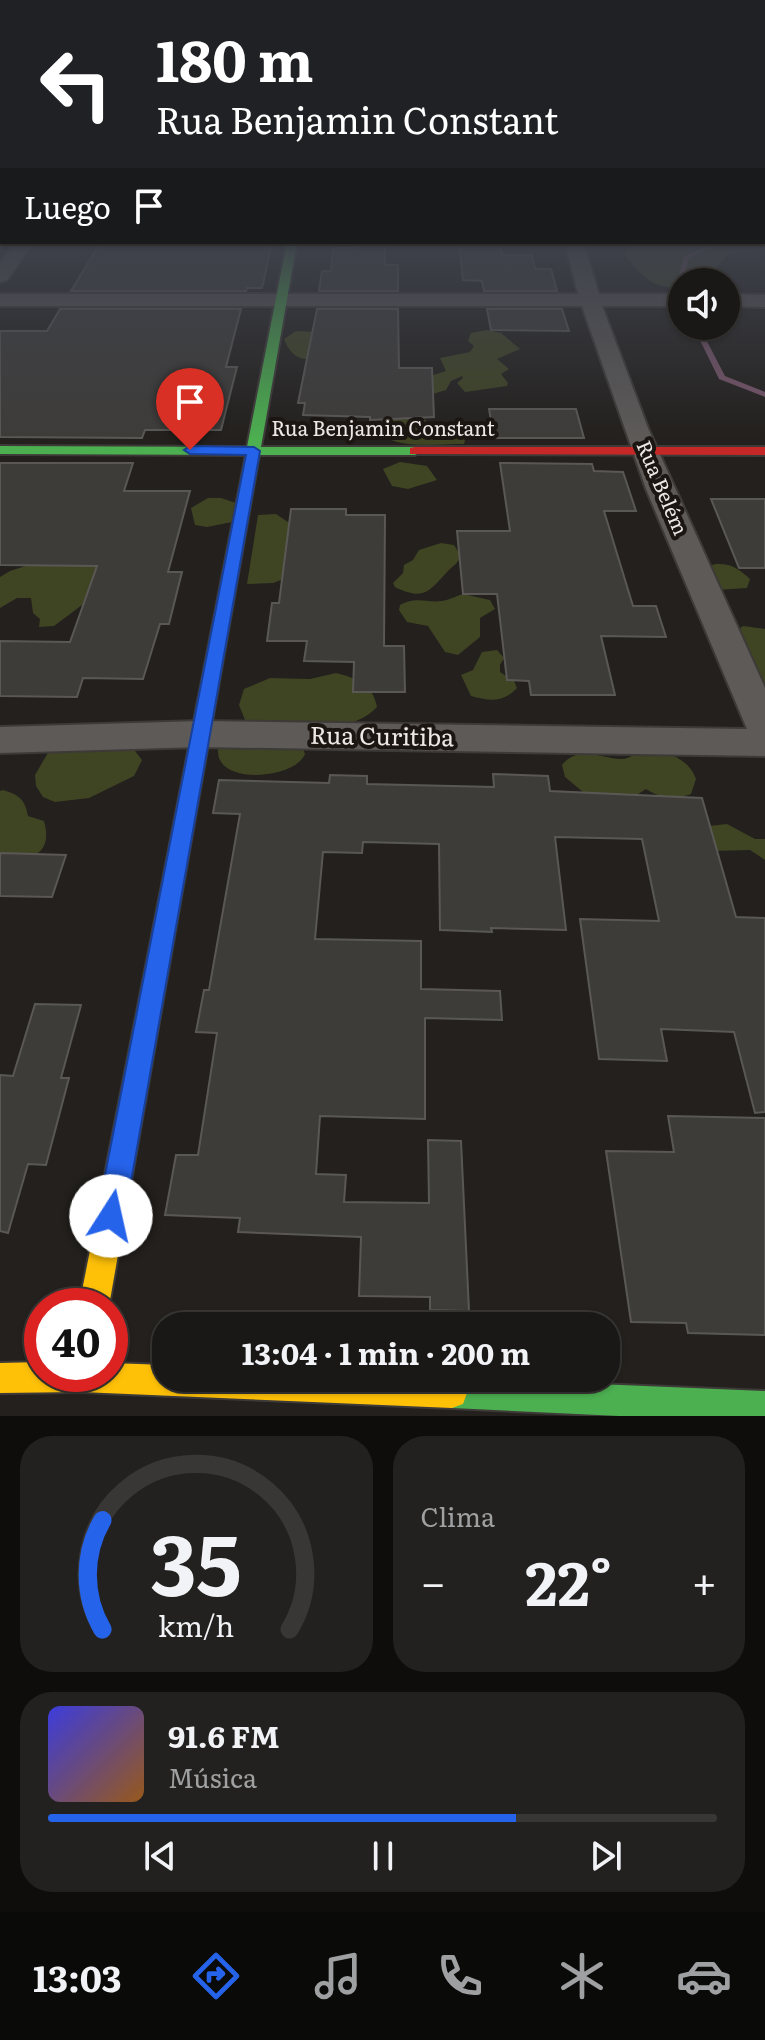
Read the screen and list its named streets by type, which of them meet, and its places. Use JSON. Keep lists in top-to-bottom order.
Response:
{
  "streets": {
    "street": ["Rua Benjamin Constant", "Rua Belém", "Rua Curitiba"]
  },
  "crossings": [
    ["Rua Benjamin Constant", "Rua Belém"]
  ],
  "page": {
    "turn": ["180 m", "Rua Benjamin Constant"],
    "then": "Luego",
    "limit": "40",
    "trip": "13:04 · 1 min · 200 m",
    "tile": "Clima",
    "heat": ["−", "22°", "+"],
    "song": ["91.6 FM", "Música"],
    "tabs": "13:03",
    "gauge": ["35", "km/h"]
  }
}
